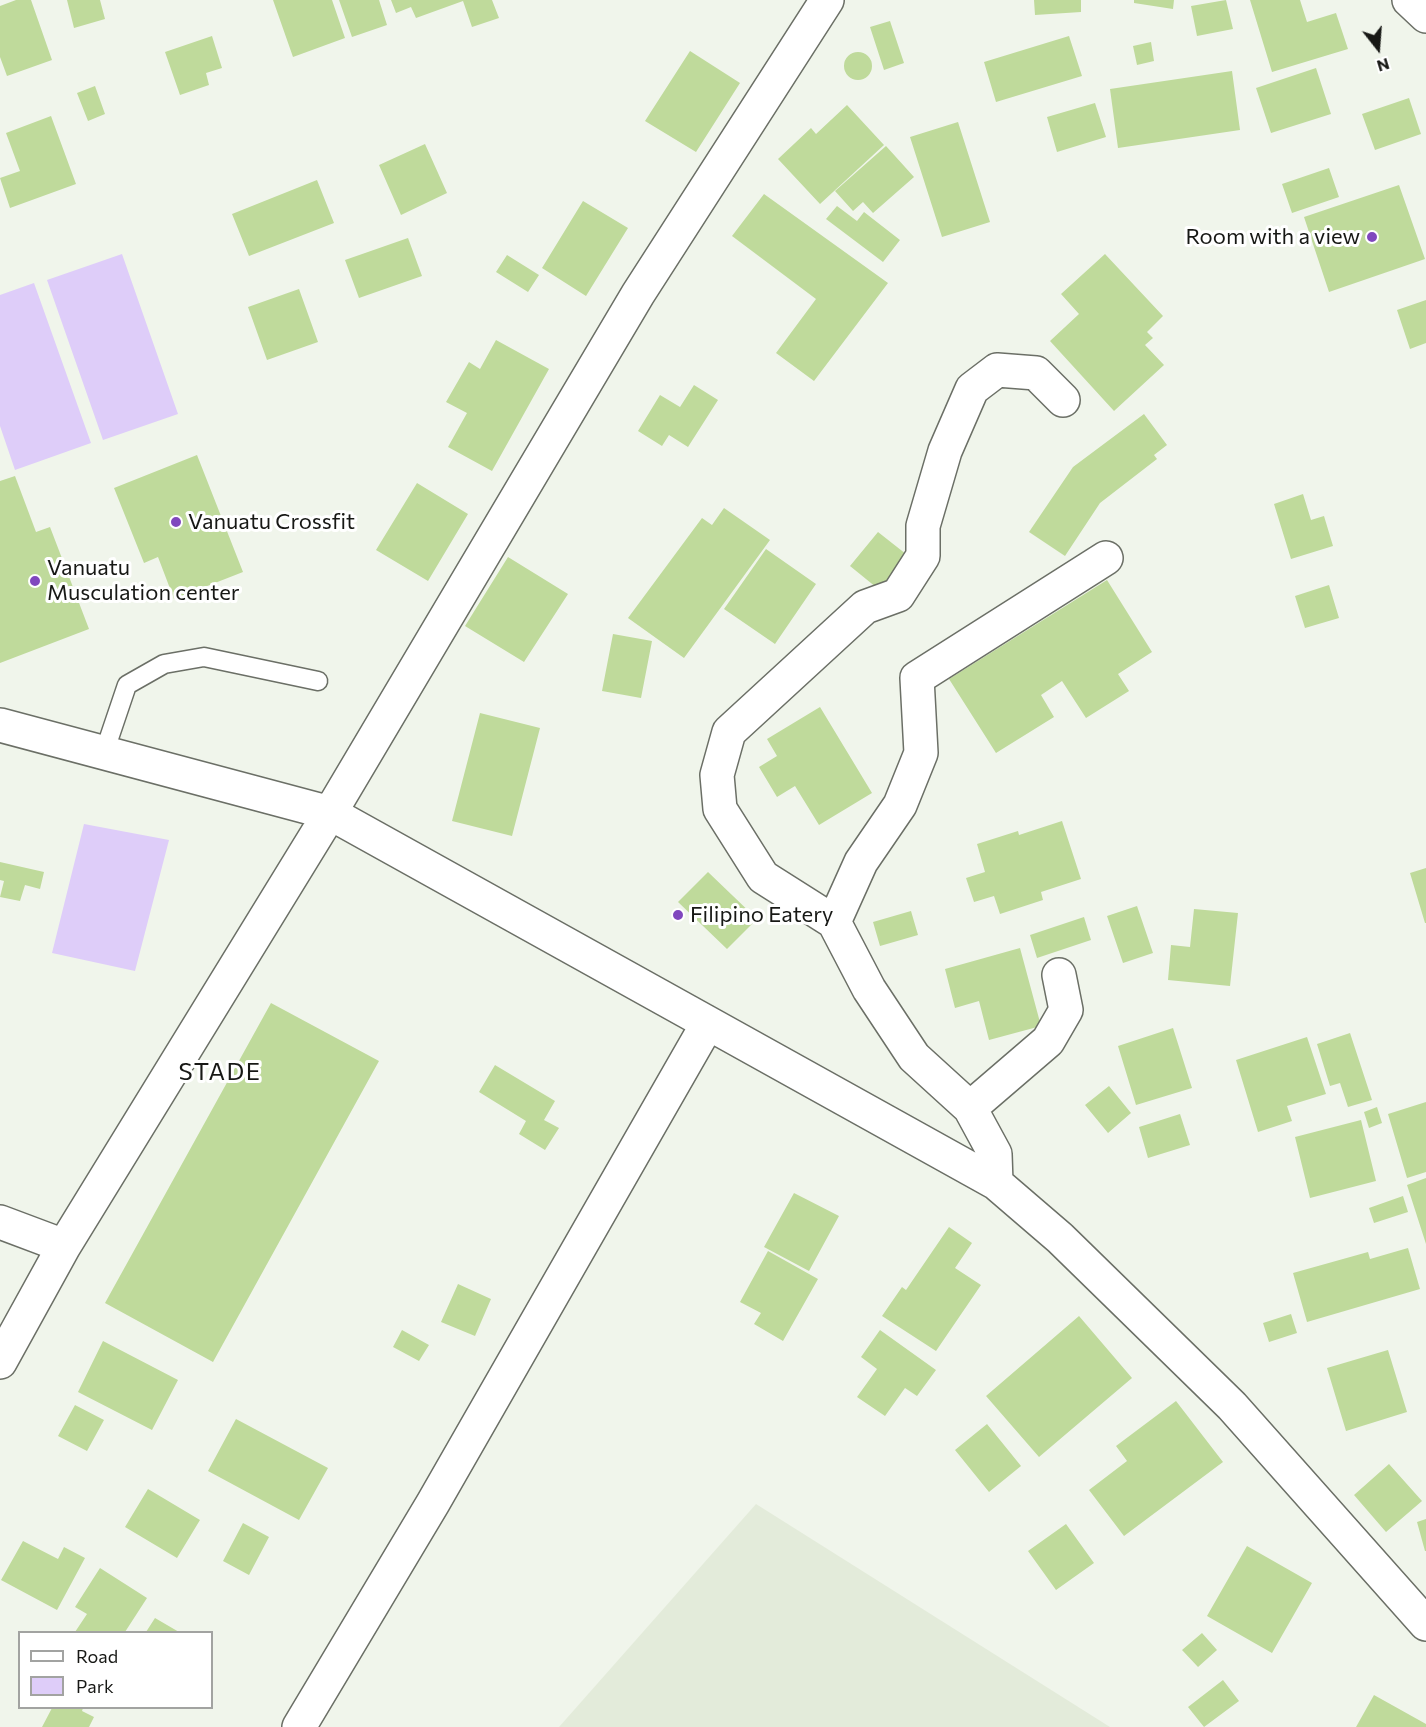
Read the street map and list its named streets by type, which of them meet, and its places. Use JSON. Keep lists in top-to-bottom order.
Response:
{
  "districts": ["STADE"],
  "places": [
    "Room with a view",
    "Vanuatu Crossfit",
    "Vanuatu Musculation center",
    "Filipino Eatery"
  ],
  "legend": ["Road", "Park"],
  "north": "bottom"
}
